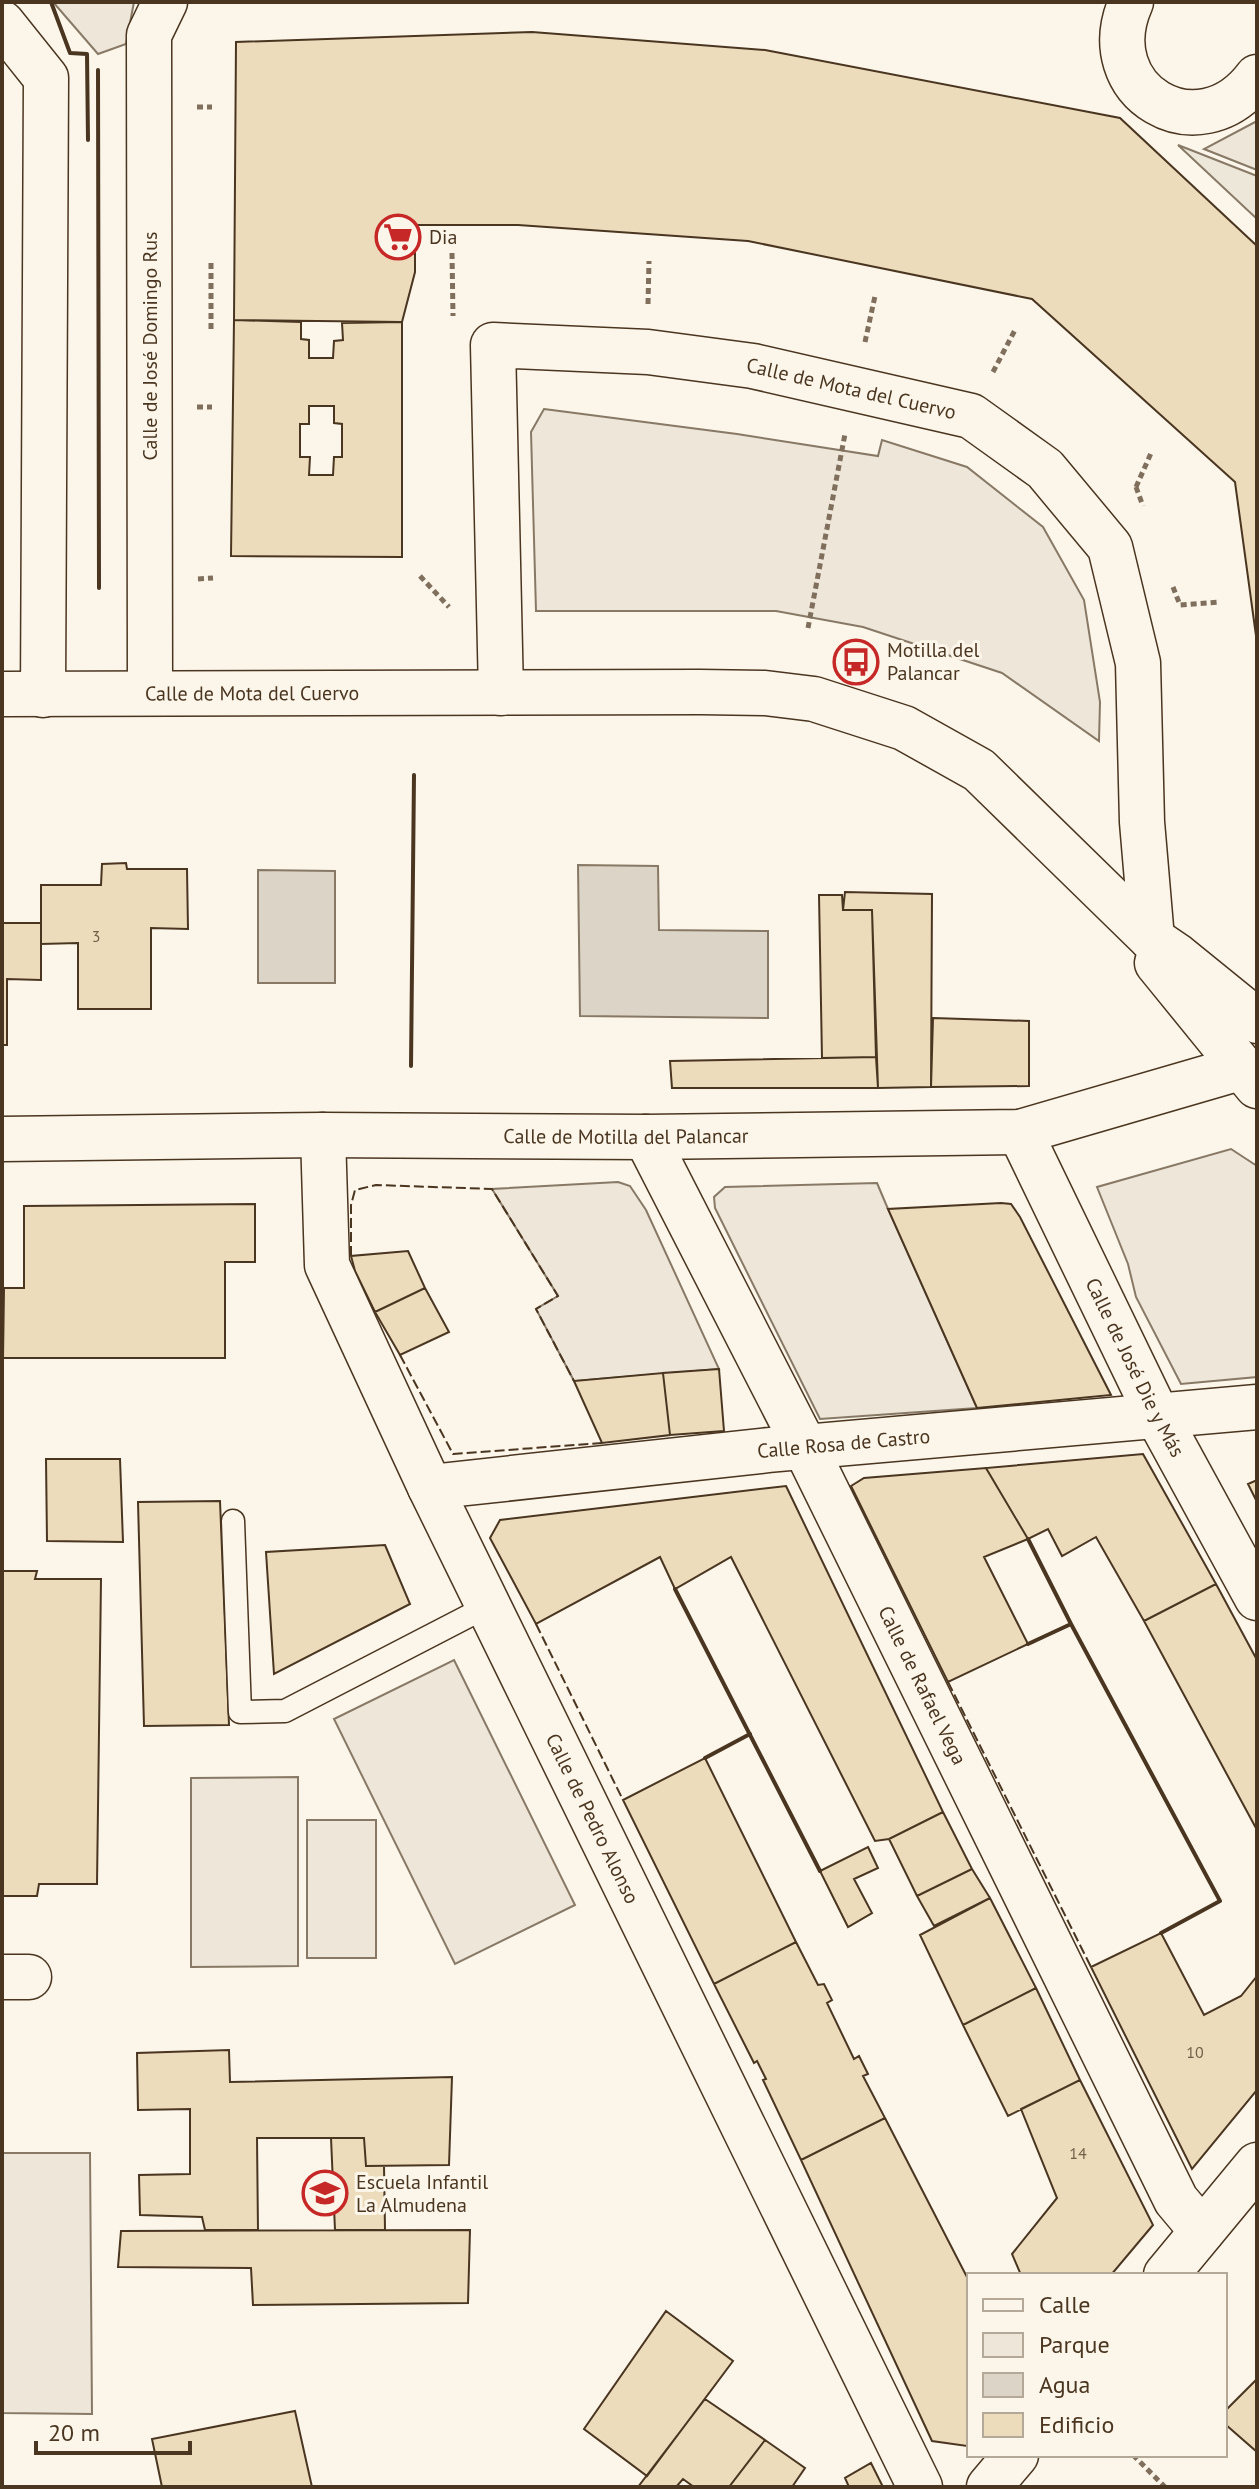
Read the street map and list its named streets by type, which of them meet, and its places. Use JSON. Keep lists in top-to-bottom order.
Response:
{
  "streets": {
    "street": [
      "Calle de José Domingo Rus",
      "Calle de Mota del Cuervo",
      "Calle de Motilla del Palancar",
      "Calle de José Die y Más",
      "Calle Rosa de Castro",
      "Calle de Rafael Vega",
      "Calle de Pedro Alonso"
    ]
  },
  "crossings": [
    ["Calle de José Domingo Rus", "Calle de Mota del Cuervo"],
    ["Calle de Mota del Cuervo", "Calle de Motilla del Palancar"],
    ["Calle de Motilla del Palancar", "Calle de José Die y Más"],
    ["Calle de Motilla del Palancar", "Calle de Rafael Vega"],
    ["Calle de Motilla del Palancar", "Calle de Pedro Alonso"],
    ["Calle de José Die y Más", "Calle Rosa de Castro"],
    ["Calle Rosa de Castro", "Calle de Rafael Vega"],
    ["Calle Rosa de Castro", "Calle de Pedro Alonso"]
  ],
  "places": {
    "supermarket": ["Dia"],
    "bus stop": ["Motilla del Palancar"],
    "school or university": ["Escuela Infantil La Almudena"]
  },
  "house_numbers": ["3", "10", "14"],
  "legend": [
    "Calle",
    "Parque",
    "Agua",
    "Edificio"
  ],
  "scale_bar": "20 m"
}
